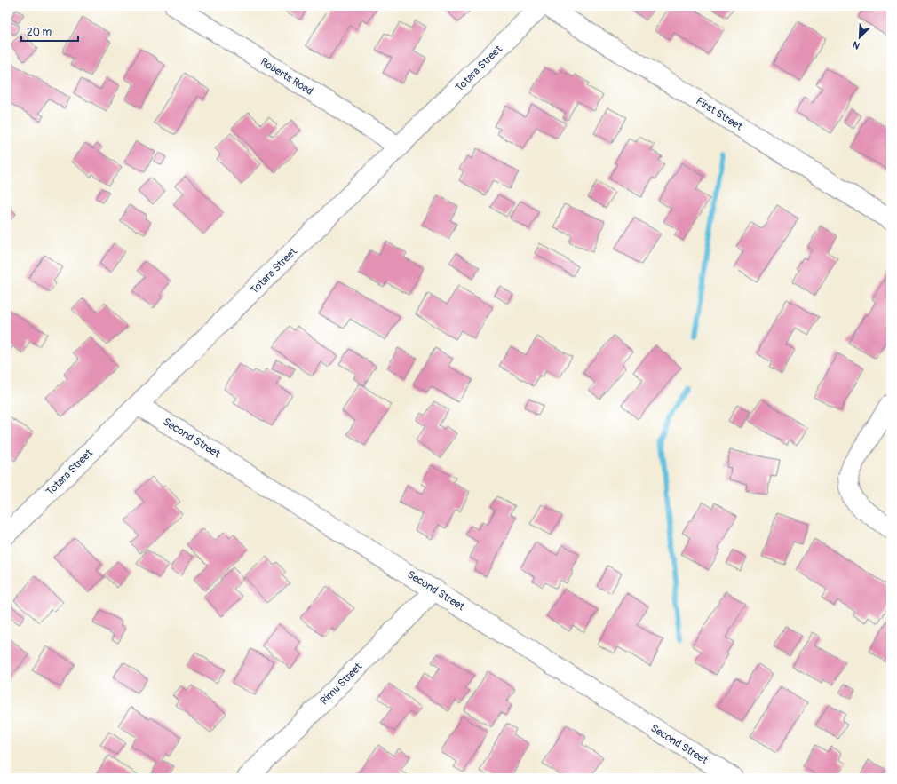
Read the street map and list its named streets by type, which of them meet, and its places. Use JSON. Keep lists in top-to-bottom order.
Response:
{
  "streets": {
    "street": [
      "Totara Street",
      "Roberts Road",
      "First Street",
      "Second Street",
      "Rimu Street"
    ]
  },
  "crossings": [
    ["Totara Street", "Roberts Road"],
    ["Totara Street", "Second Street"],
    ["Second Street", "Rimu Street"]
  ],
  "scale_bar": "20 m",
  "north": "bottom left"
}
